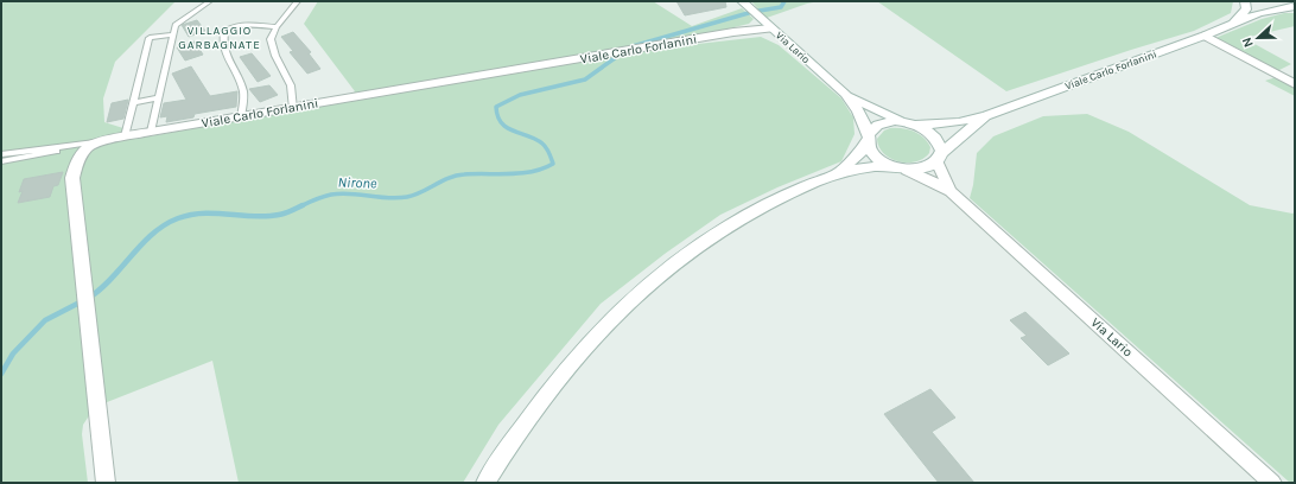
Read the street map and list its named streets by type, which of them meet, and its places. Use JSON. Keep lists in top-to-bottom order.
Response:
{
  "streets": {
    "street": ["Via Lario", "Viale Carlo Forlanini"]
  },
  "crossings": [
    ["Via Lario", "Viale Carlo Forlanini"]
  ],
  "districts": ["VILLAGGIO GARBAGNATE"],
  "water": ["Nirone"],
  "north": "left"
}
